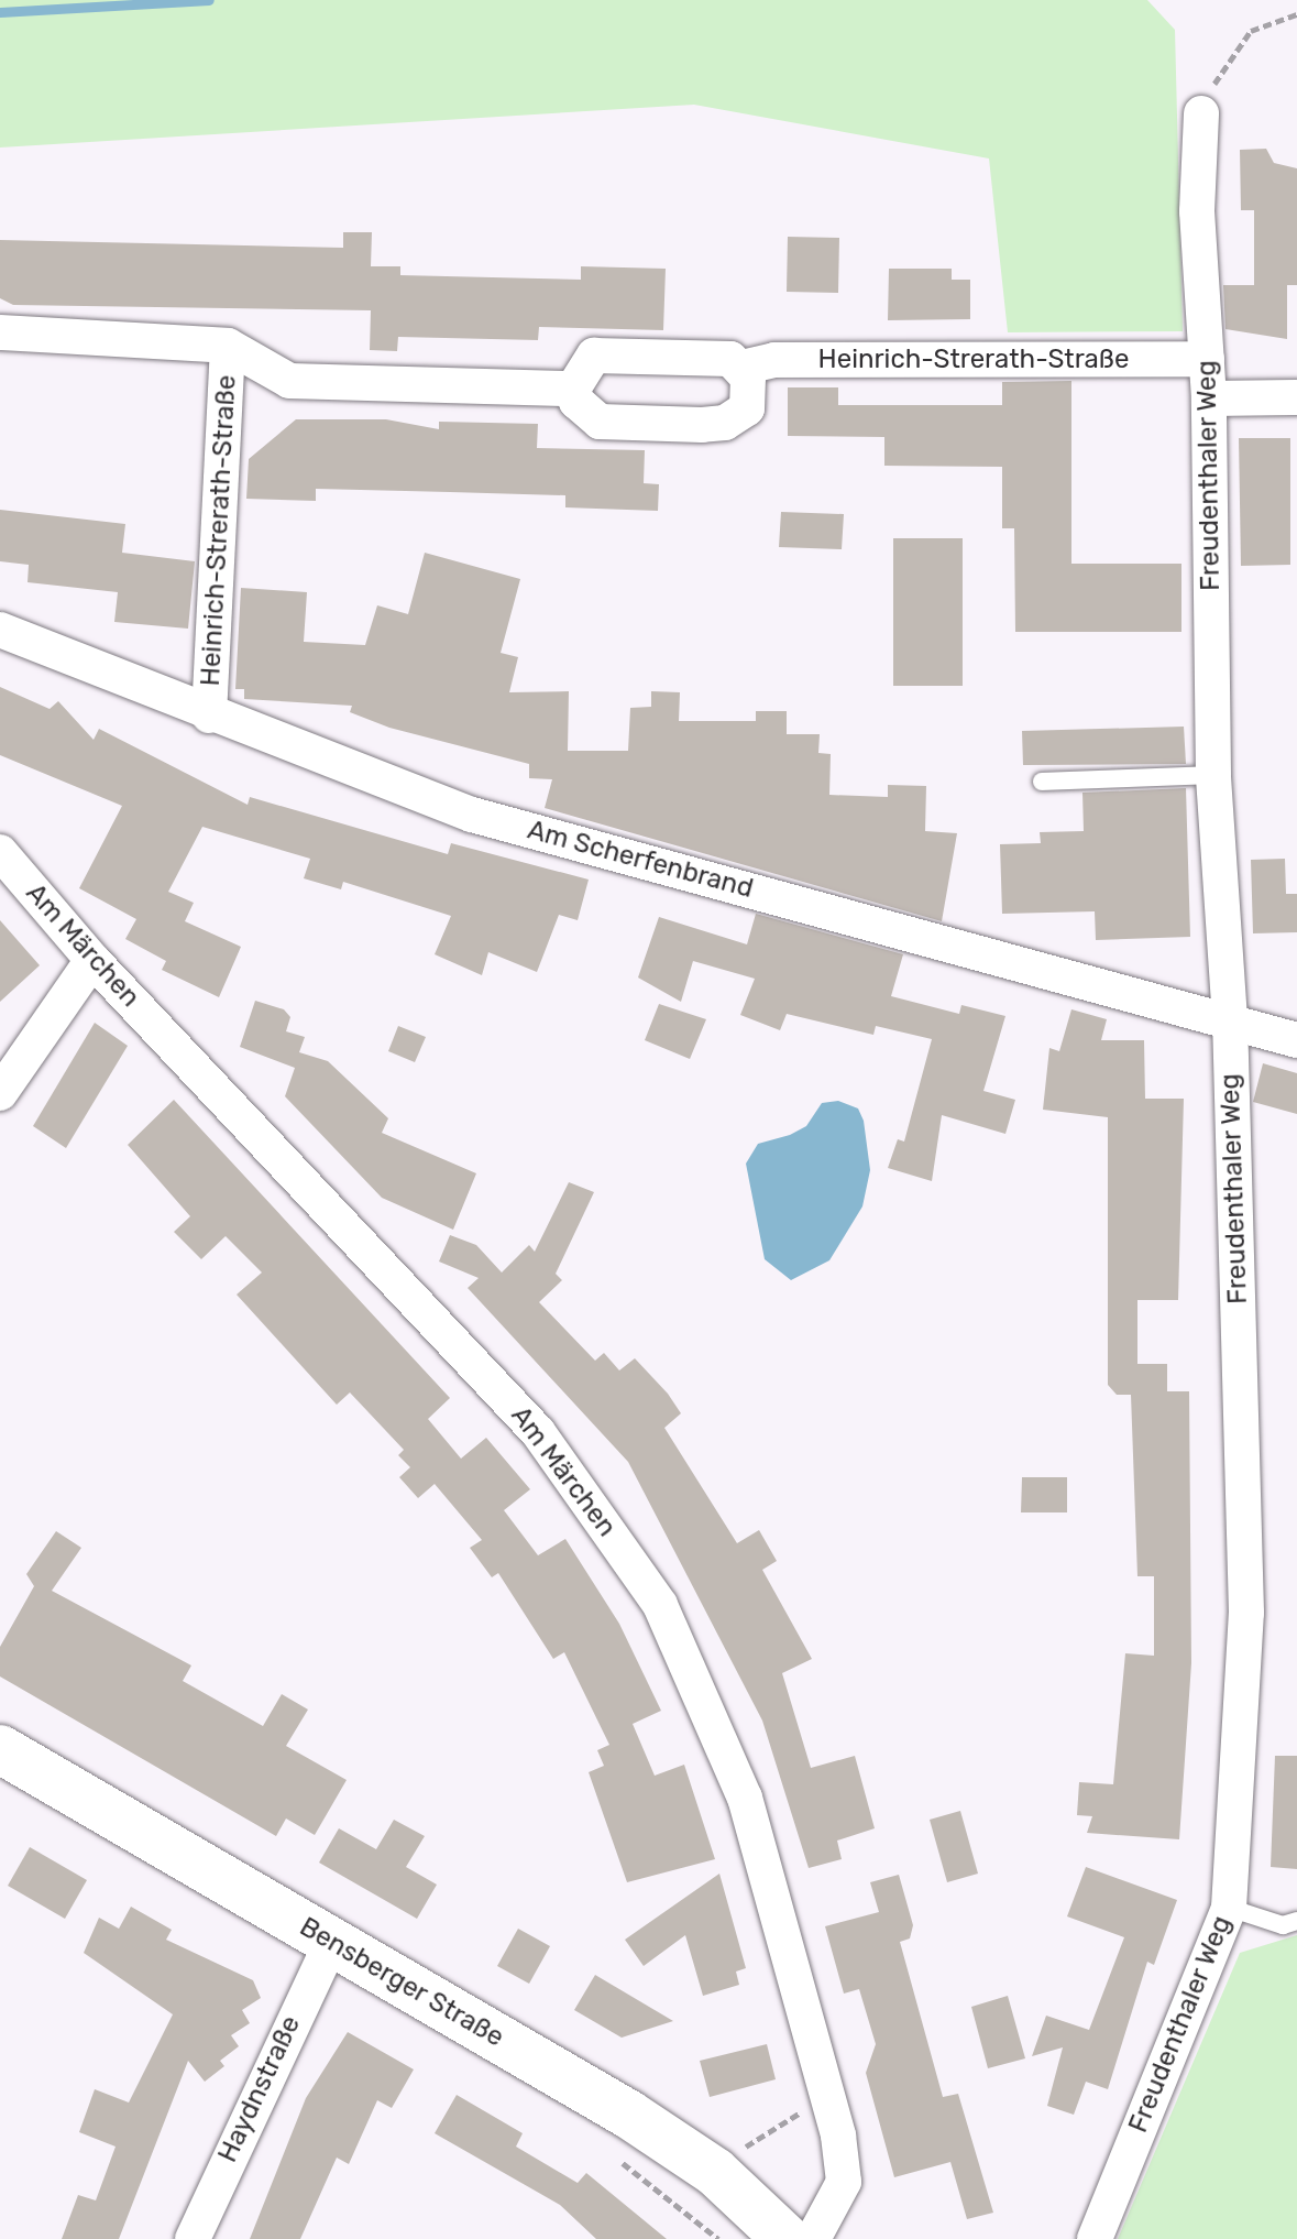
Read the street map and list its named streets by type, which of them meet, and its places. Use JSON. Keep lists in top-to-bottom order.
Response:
{
  "streets": {
    "main road": ["Bensberger Straße"],
    "street": [
      "Heinrich-Strerath-Straße",
      "Freudenthaler Weg",
      "Am Scherfenbrand",
      "Am Märchen",
      "Haydnstraße"
    ]
  },
  "crossings": [
    ["Heinrich-Strerath-Straße", "Freudenthaler Weg"],
    ["Heinrich-Strerath-Straße", "Am Scherfenbrand"],
    ["Freudenthaler Weg", "Am Scherfenbrand"],
    ["Bensberger Straße", "Haydnstraße"]
  ]
}
